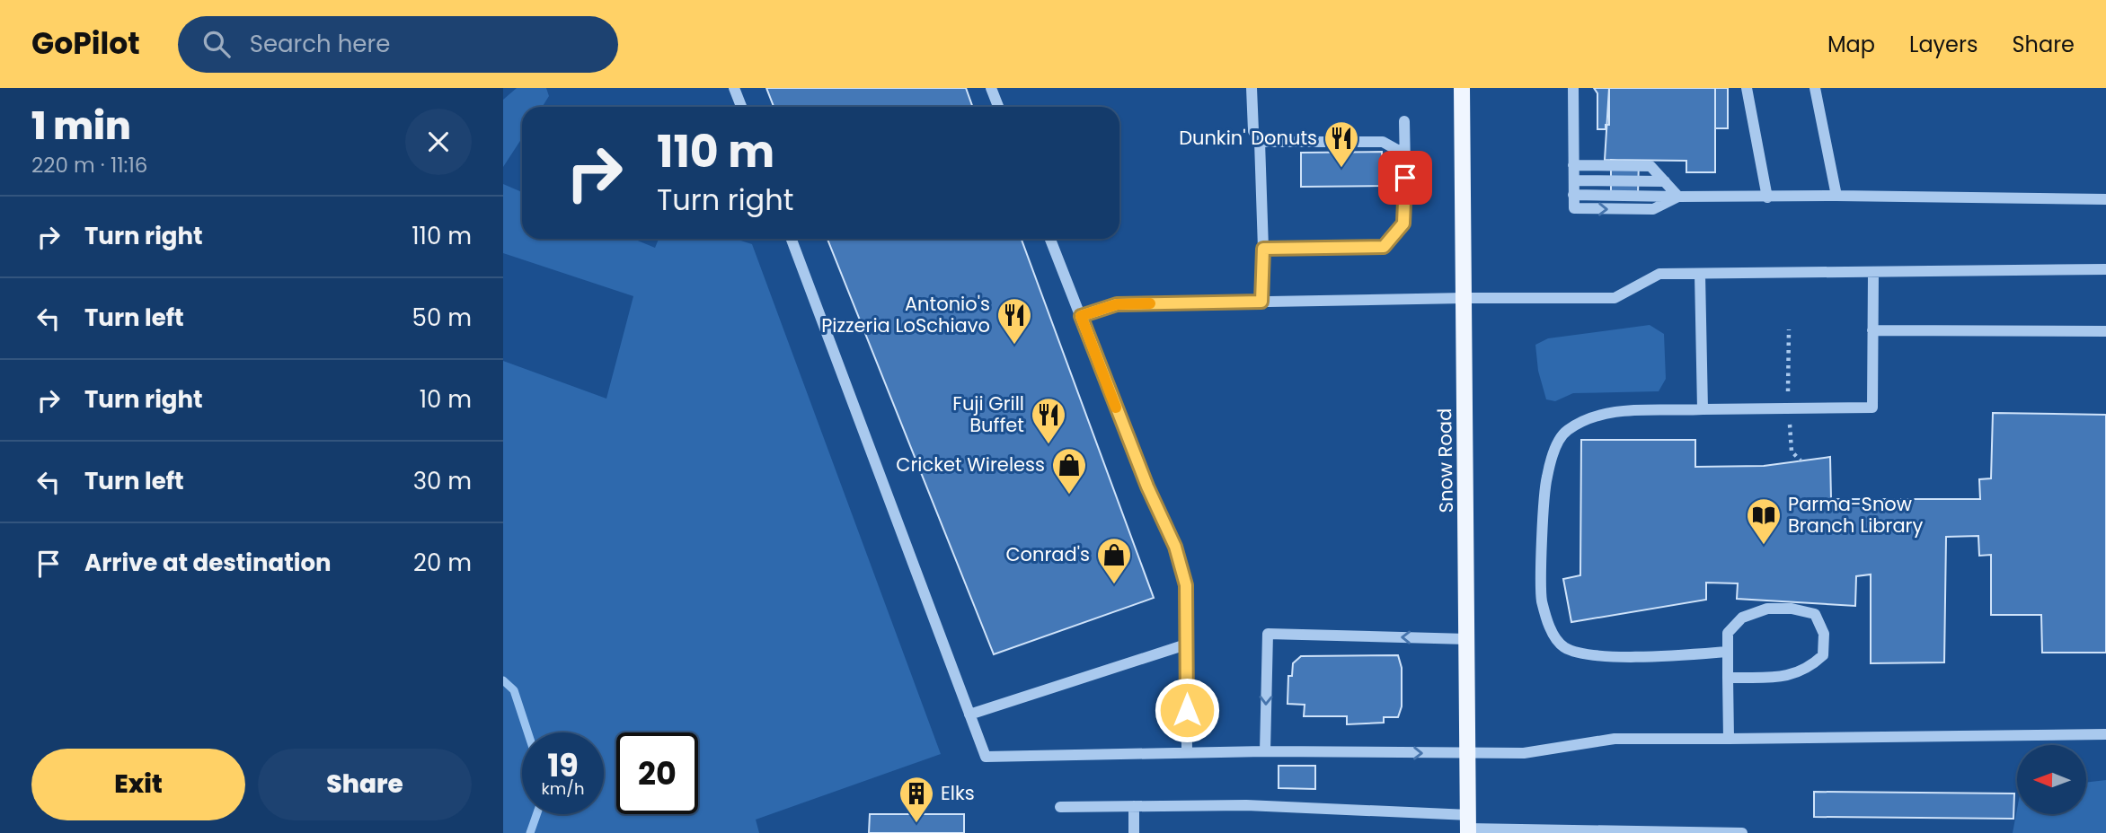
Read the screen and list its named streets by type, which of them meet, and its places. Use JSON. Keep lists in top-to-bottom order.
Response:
{
  "streets": {
    "main road": ["Snow Road"]
  },
  "places": {
    "restaurant": ["Dunkin' Donuts", "Antonio's Pizzeria LoSchiavo", "Fuji Grill Buffet"],
    "shop": ["Cricket Wireless", "Conrad's"],
    "library": ["Parma-Snow Branch Library"],
    "building": ["Elks"]
  },
  "north": "left",
  "page": {
    "header": "GoPilot",
    "search": "Search here",
    "nav": ["Map", "Layers", "Share"],
    "heading": ["1 min", "220 m · 11:16"],
    "turn": ["110 m", "Turn right"],
    "list": [
      {
        "name": "Turn right",
        "value": "110 m"
      },
      {
        "name": "Turn left",
        "value": "50 m"
      },
      {
        "name": "Turn right",
        "value": "10 m"
      },
      {
        "name": "Turn left",
        "value": "30 m"
      },
      {
        "name": "Arrive at destination",
        "value": "20 m"
      }
    ],
    "speed": "19 km/h",
    "limit": "20",
    "buttons": ["Exit", "Share"]
  }
}
